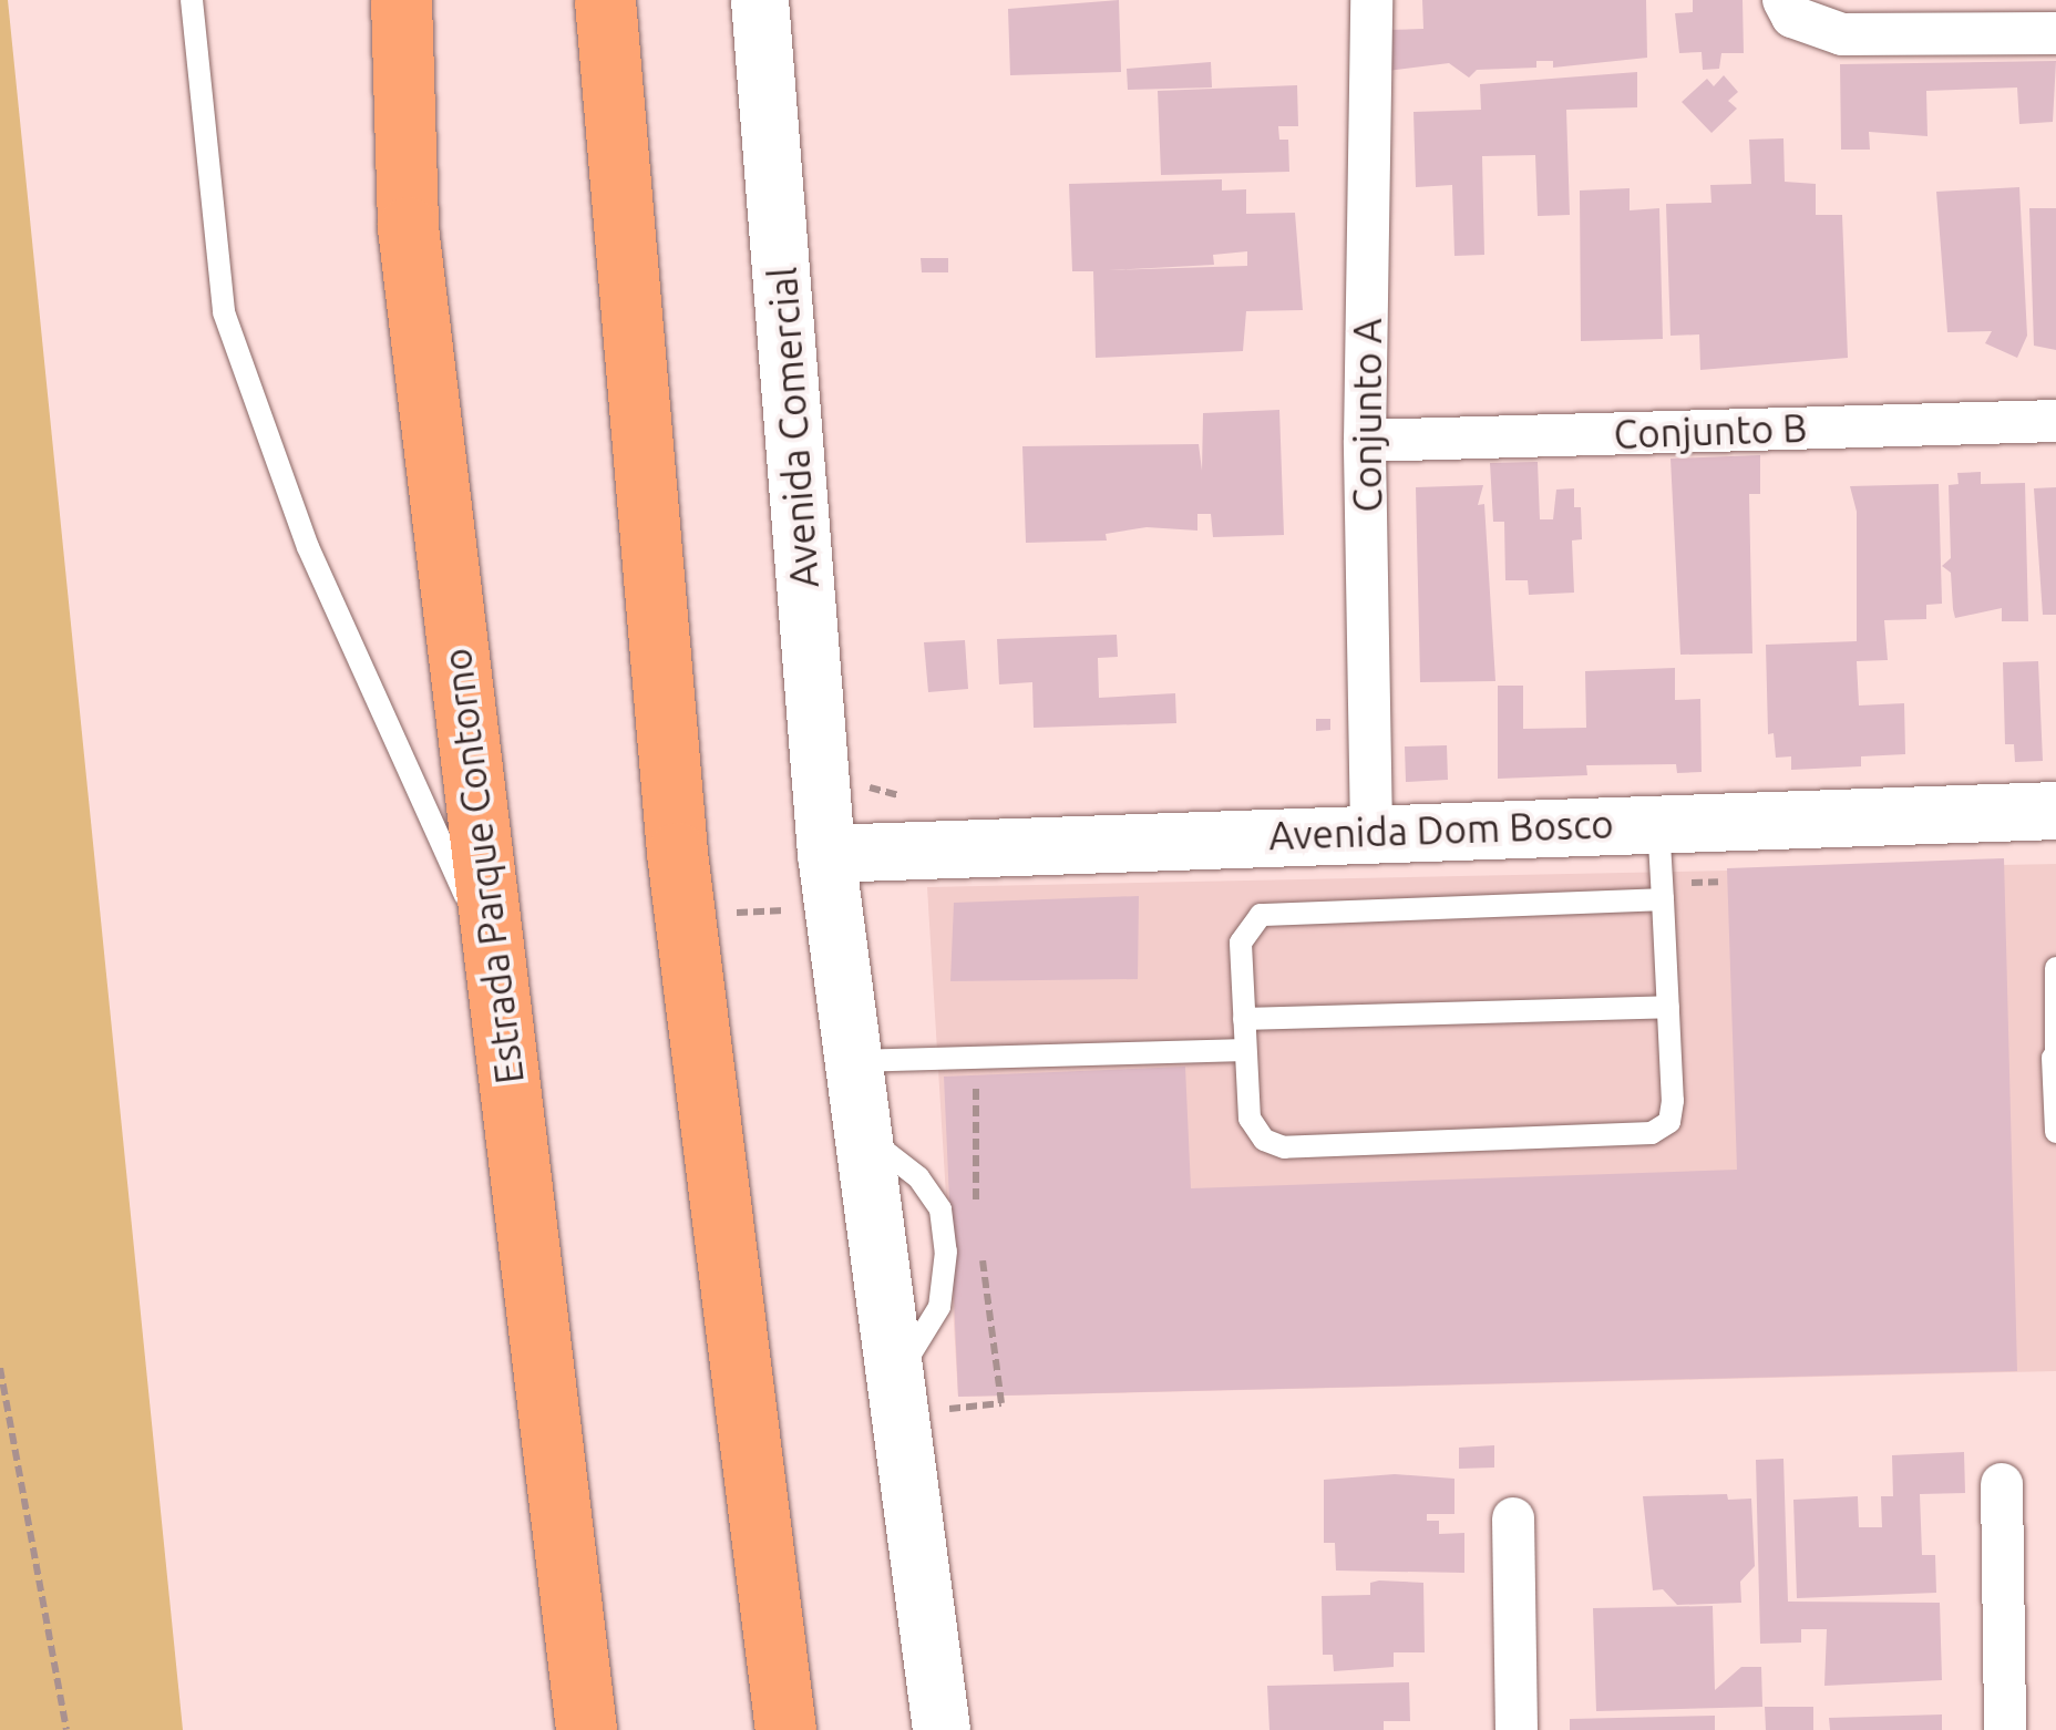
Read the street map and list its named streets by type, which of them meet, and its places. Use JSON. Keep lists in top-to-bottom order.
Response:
{
  "streets": {
    "highway": ["Estrada Parque Contorno"],
    "street": [
      "Conjunto A",
      "Avenida Comercial",
      "Conjunto B",
      "Avenida Dom Bosco"
    ]
  },
  "crossings": [
    ["Conjunto A", "Conjunto B"],
    ["Conjunto A", "Avenida Dom Bosco"],
    ["Avenida Comercial", "Avenida Dom Bosco"]
  ]
}
